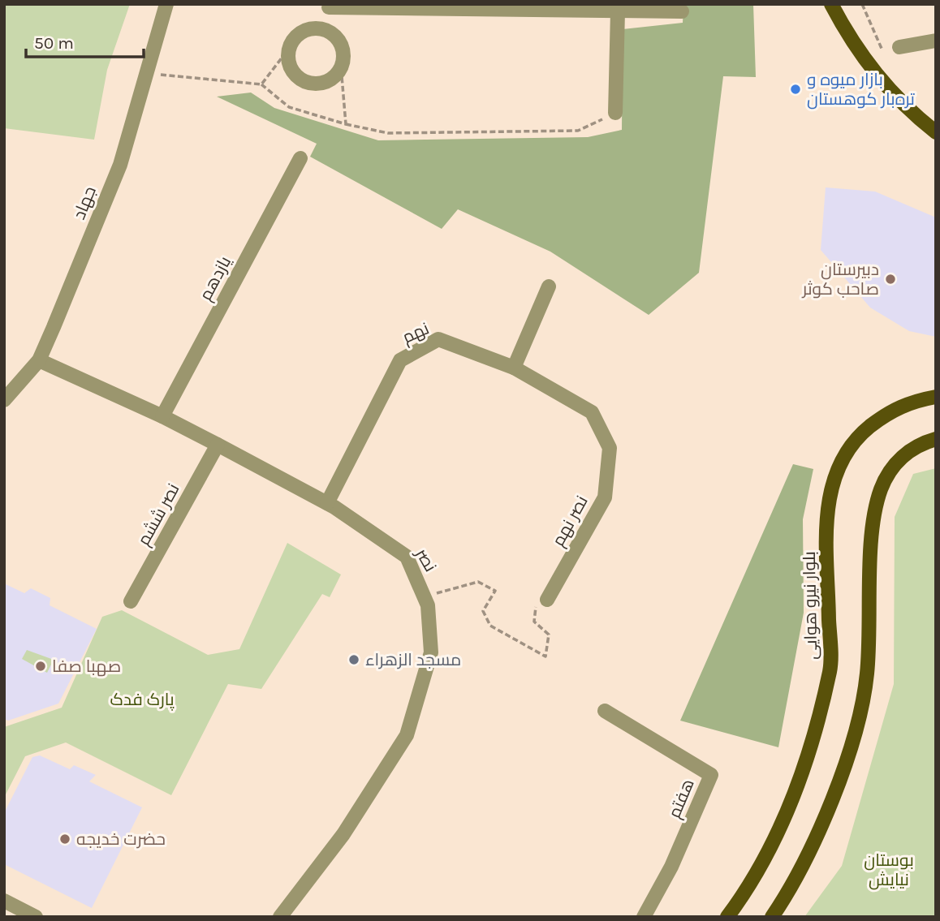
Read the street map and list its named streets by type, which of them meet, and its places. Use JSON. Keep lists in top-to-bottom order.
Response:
{
  "streets": {
    "main road": ["بلوار نیرو هوایی"],
    "street": [
      "جهاد",
      "یازدهم",
      "نهم",
      "نصر ششم",
      "نصر نهم",
      "نصر",
      "هفتم"
    ]
  },
  "crossings": [
    ["جهاد", "نصر"],
    ["یازدهم", "نصر"],
    ["نهم", "نصر نهم"],
    ["نهم", "نصر"],
    ["نصر ششم", "نصر"]
  ],
  "parks": ["پارک فدک", "بوستان نیایش"],
  "places": [
    "بازار میوه و تره‌بار کوهستان",
    "دبيرستان صاحب كوثر",
    "مسجد الزهراء",
    "صهبا صفا",
    "حضرت خدیجه"
  ],
  "scale_bar": "50 m"
}
